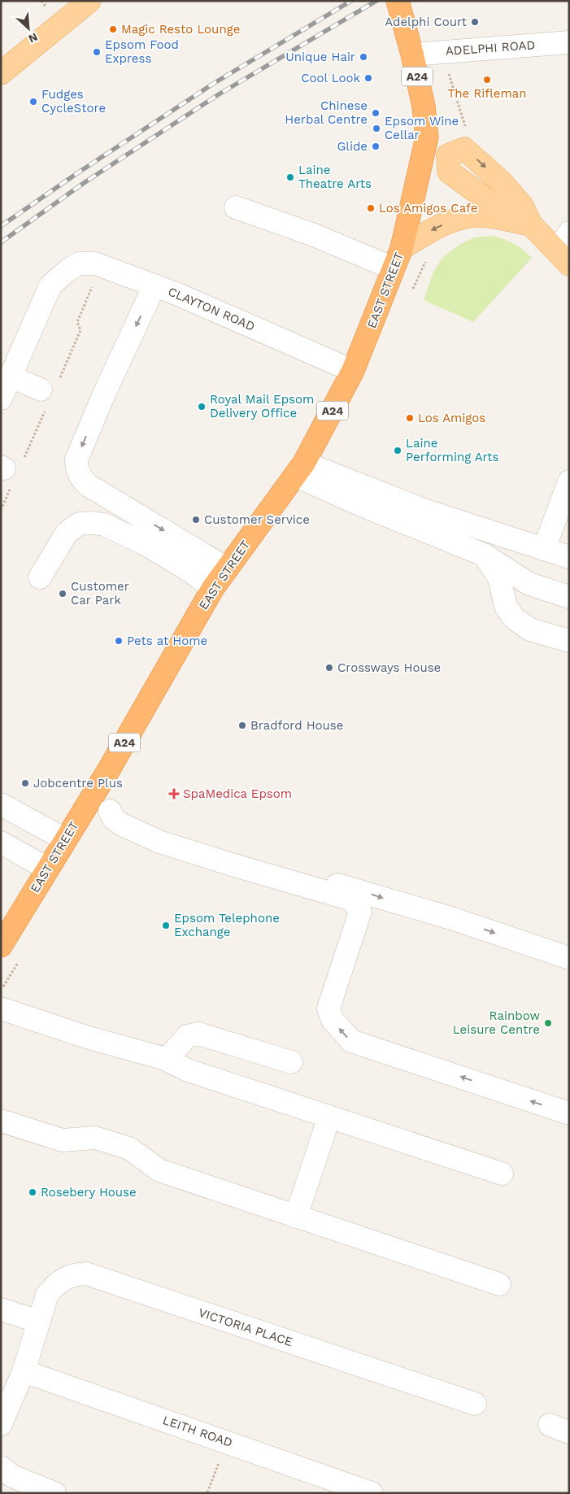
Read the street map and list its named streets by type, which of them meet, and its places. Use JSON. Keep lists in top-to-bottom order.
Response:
{
  "streets": {
    "highway": ["A24", "EAST STREET"],
    "street": [
      "ADELPHI ROAD",
      "CLAYTON ROAD",
      "VICTORIA PLACE",
      "LEITH ROAD"
    ]
  },
  "crossings": [
    ["ADELPHI ROAD", "EAST STREET"],
    ["EAST STREET", "CLAYTON ROAD"],
    ["VICTORIA PLACE", "LEITH ROAD"]
  ],
  "places": {
    "other": [
      "Adelphi Court",
      "Magic Resto Lounge",
      "Epsom Food Express",
      "Unique Hair",
      "Cool Look",
      "The Rifleman",
      "Fudges CycleStore",
      "Chinese Herbal Centre",
      "Epsom Wine Cellar",
      "Glide",
      "Laine Theatre Arts",
      "Los Amigos Cafe",
      "Royal Mail Epsom Delivery Office",
      "Los Amigos",
      "Laine Performing Arts",
      "Customer Service",
      "Customer Car Park",
      "Pets at Home",
      "Crossways House",
      "Bradford House",
      "Jobcentre Plus",
      "Epsom Telephone Exchange",
      "Rainbow Leisure Centre",
      "Rosebery House"
    ],
    "health": ["SpaMedica Epsom"]
  },
  "north": "bottom right"
}
